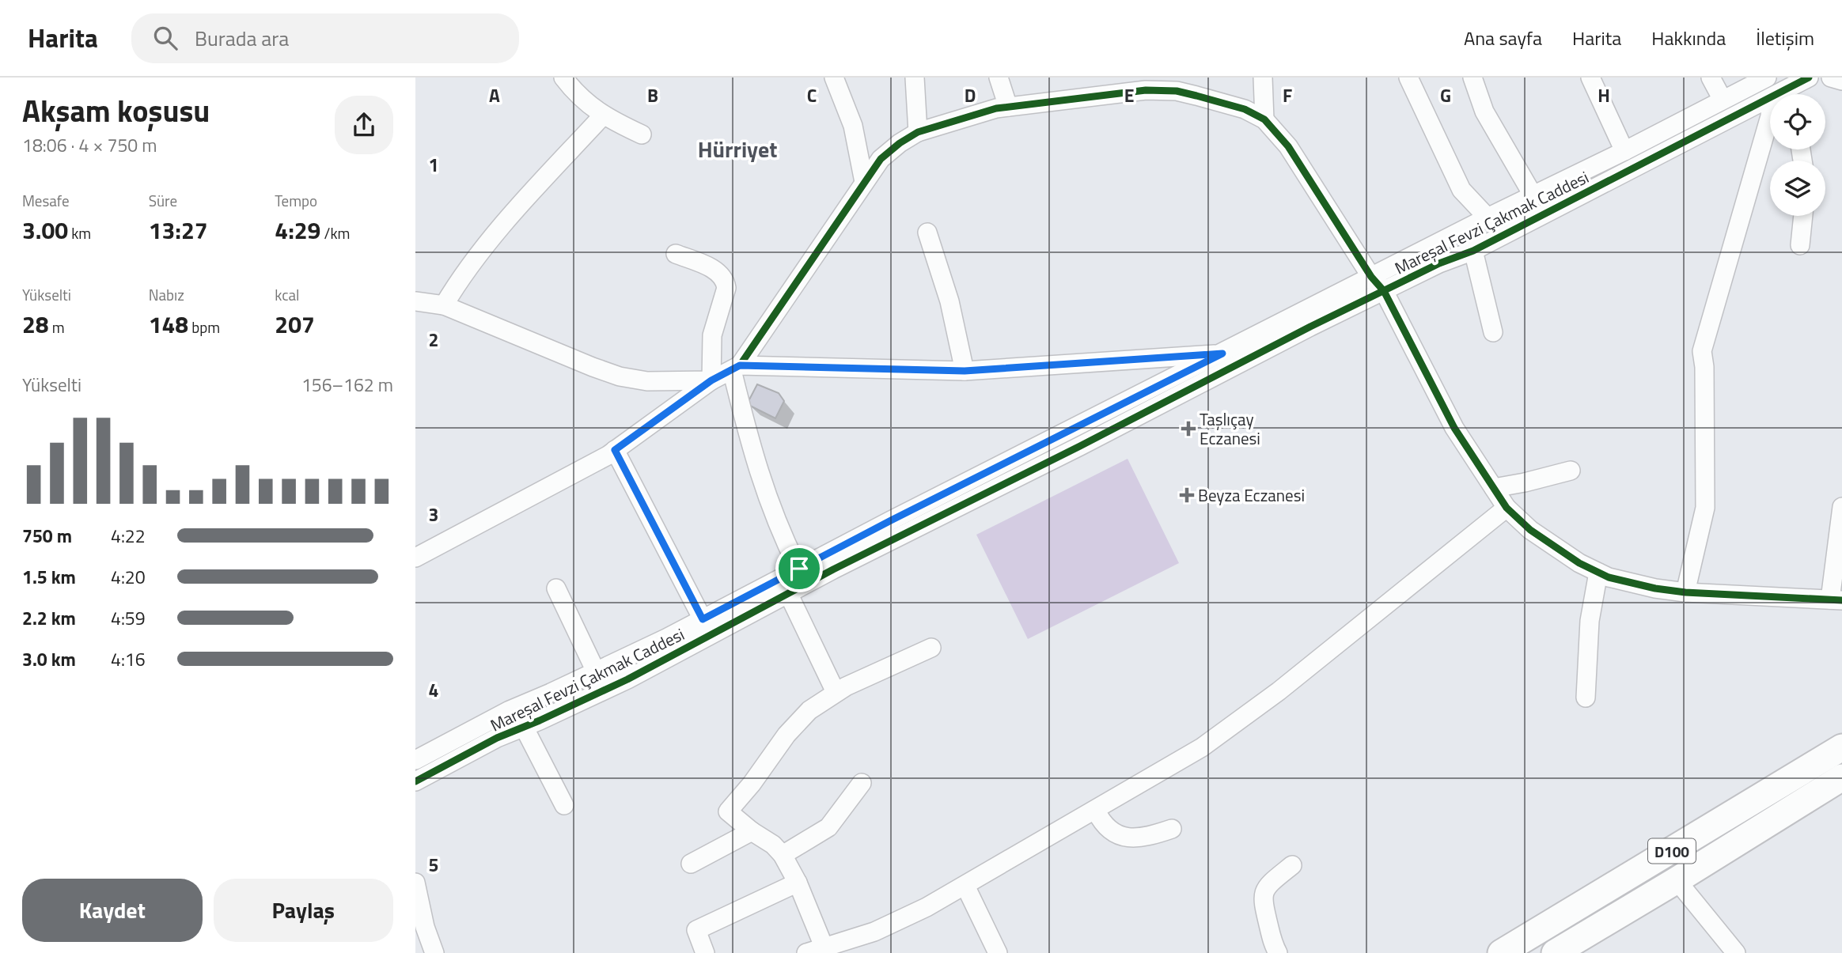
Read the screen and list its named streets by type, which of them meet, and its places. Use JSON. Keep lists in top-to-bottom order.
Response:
{
  "streets": {
    "highway": ["D100"],
    "street": ["Mareşal Fevzi Çakmak Caddesi"]
  },
  "districts": ["Hürriyet"],
  "places": {
    "health": ["Taşlıçay Eczanesi", "Beyza Eczanesi"]
  },
  "page": {
    "header": "Harita",
    "search": "Burada ara",
    "nav": [
      "Ana sayfa",
      "Harita",
      "Hakkında",
      "İletişim"
    ],
    "heading": ["Akşam koşusu", "18:06 · 4 × 750 m"],
    "stats": [
      ["Mesafe", "3.00 km"],
      ["Süre", "13:27"],
      ["Tempo", "4:29 /km"],
      ["Yükselti", "28 m"],
      ["Nabız", "148 bpm"],
      ["kcal", "207"]
    ],
    "chart": ["Yükselti", "156–162 m"],
    "list": [
      {
        "name": "750 m",
        "note": "4:22"
      },
      {
        "name": "1.5 km",
        "note": "4:20"
      },
      {
        "name": "2.2 km",
        "note": "4:59"
      },
      {
        "name": "3.0 km",
        "note": "4:16"
      }
    ],
    "buttons": ["Kaydet", "Paylaş"]
  },
  "grid": {
    "columns": [
      "A",
      "B",
      "C",
      "D",
      "E",
      "F",
      "G",
      "H"
    ],
    "rows": [
      "1",
      "2",
      "3",
      "4",
      "5"
    ]
  }
}
